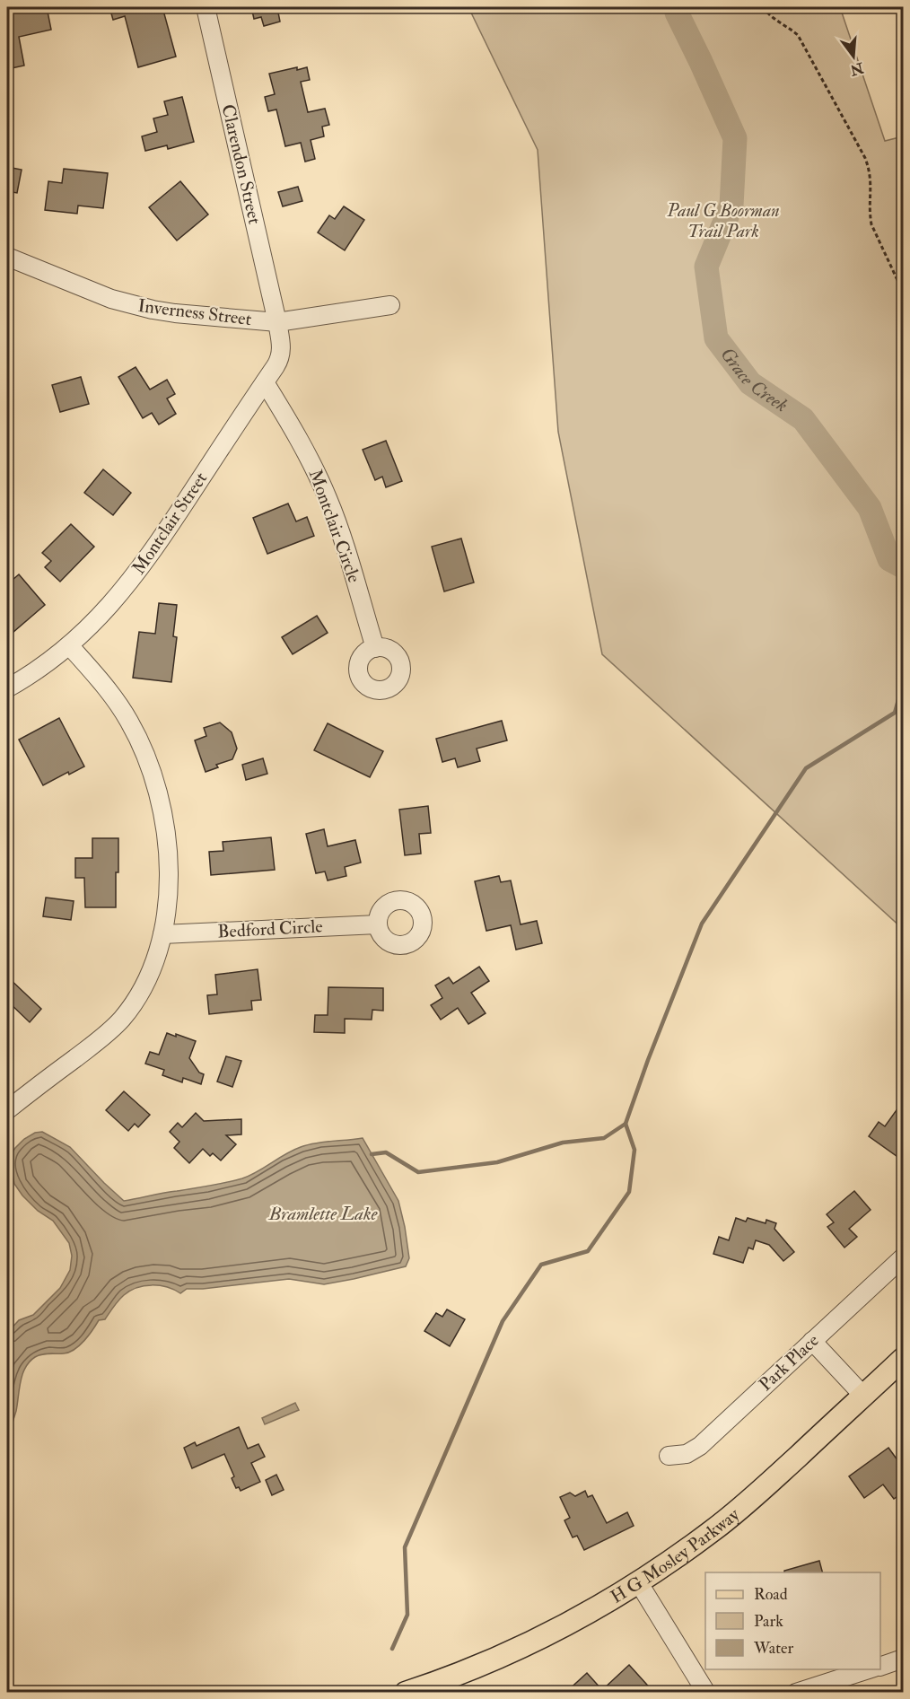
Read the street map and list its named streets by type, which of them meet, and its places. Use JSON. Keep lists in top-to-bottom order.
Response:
{
  "streets": {
    "main road": ["H G Mosley Parkway"],
    "street": [
      "Clarendon Street",
      "Inverness Street",
      "Montclair Street",
      "Montclair Circle",
      "Bedford Circle",
      "Park Place"
    ]
  },
  "crossings": [
    ["Clarendon Street", "Inverness Street"],
    ["Clarendon Street", "Montclair Street"],
    ["Inverness Street", "Montclair Street"],
    ["Montclair Street", "Montclair Circle"]
  ],
  "water": ["Grace Creek", "Bramlette Lake"],
  "parks": ["Paul G Boorman Trail Park"],
  "legend": ["Road", "Park", "Water"],
  "north": "bottom"
}
